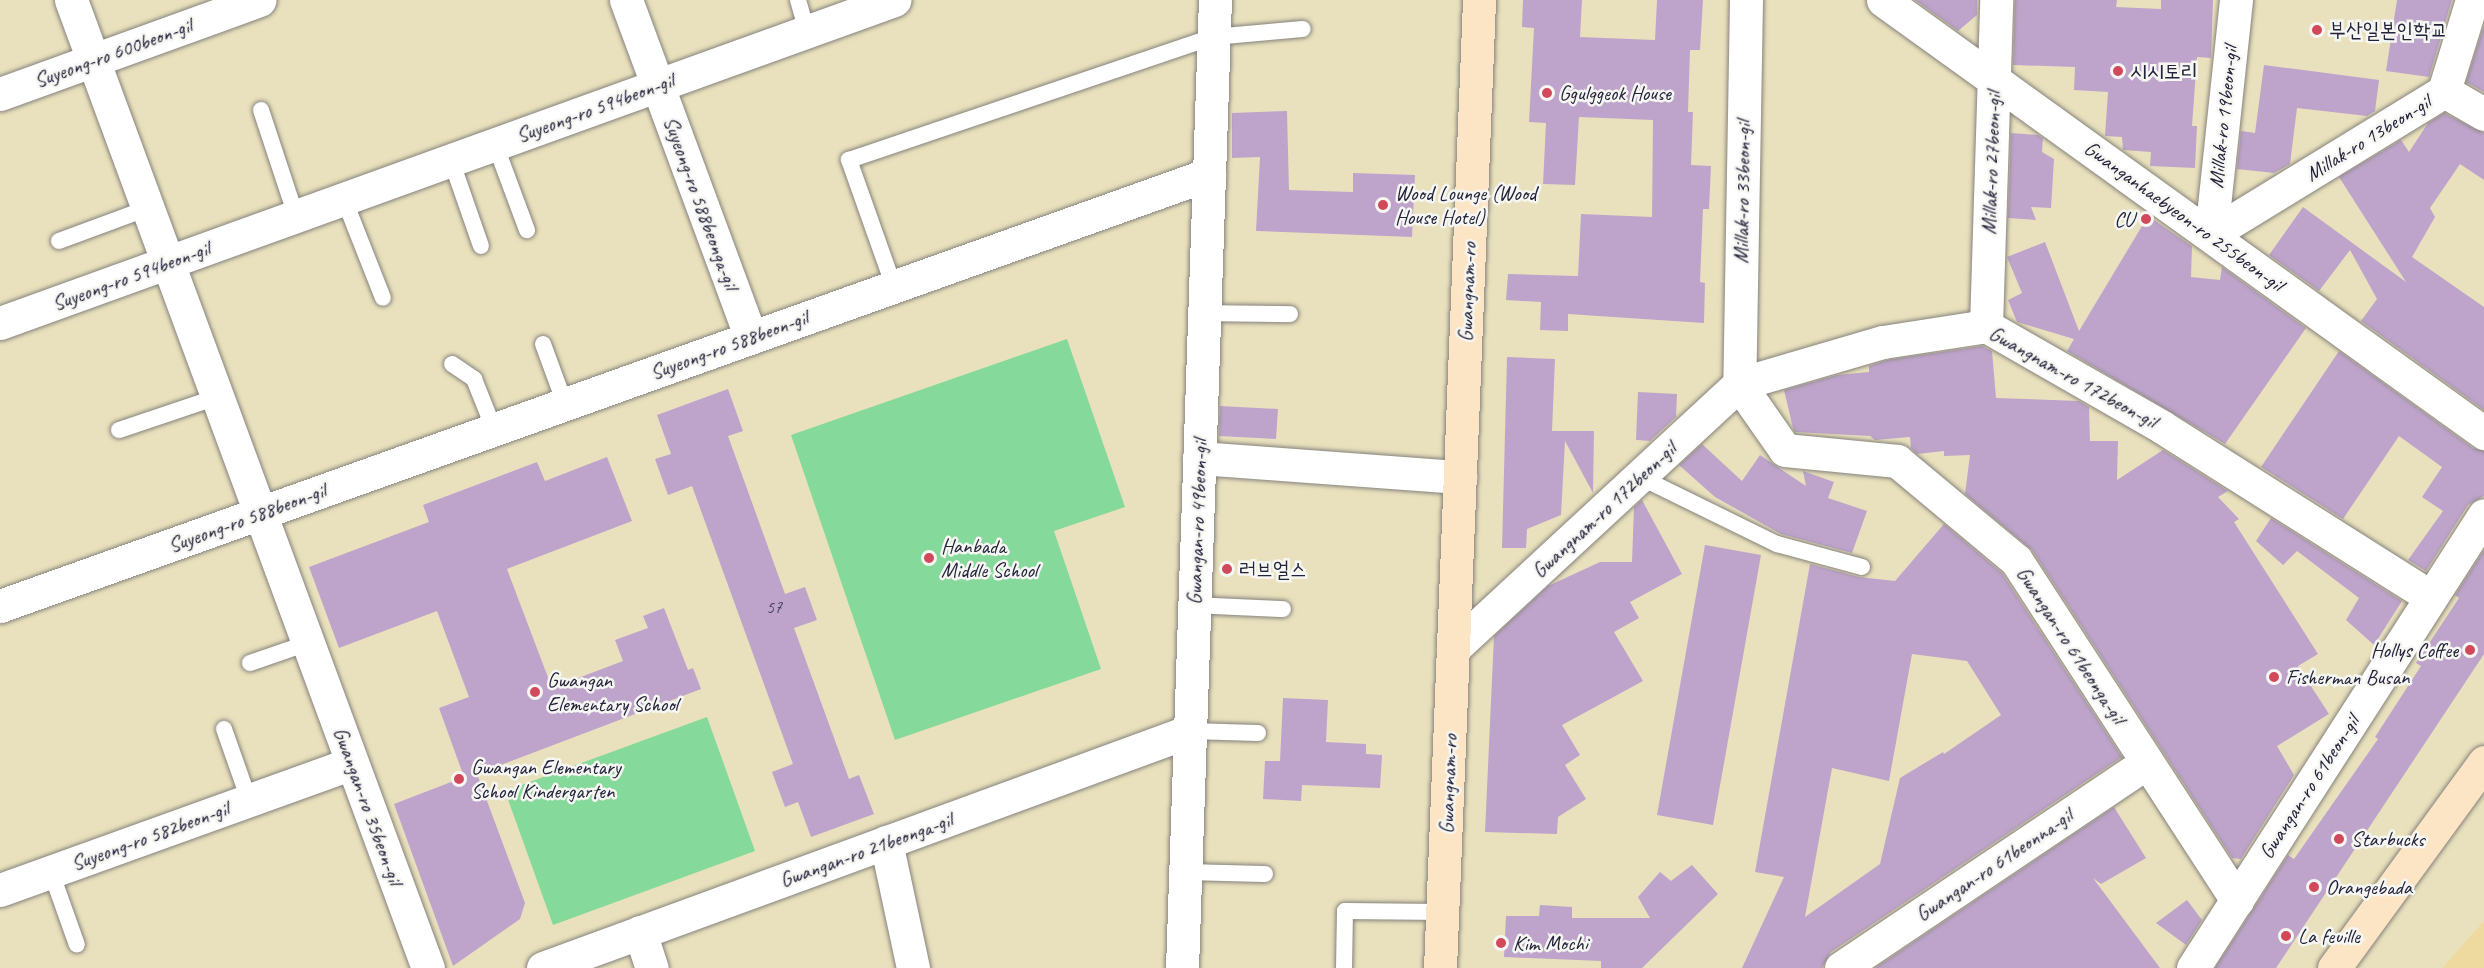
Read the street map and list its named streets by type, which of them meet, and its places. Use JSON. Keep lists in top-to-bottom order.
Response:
{
  "streets": {
    "main road": ["Gwangnam-ro"],
    "street": [
      "Suyeong-ro 600beon-gil",
      "Suyeong-ro 594beon-gil",
      "Millak-ro 19beon-gil",
      "Millak-ro 13beon-gil",
      "Millak-ro 27beon-gil",
      "Millak-ro 33beon-gil",
      "Suyeong-ro 588beonga-gil",
      "Gwanganhaebyeon-ro 255beon-gil",
      "Suyeong-ro 588beon-gil",
      "Gwangnam-ro 172beon-gil",
      "Gwangan-ro 49beon-gil",
      "Gwangan-ro 61beonga-gil",
      "Gwangan-ro 61beon-gil",
      "Gwangan-ro 35beon-gil",
      "Suyeong-ro 582beon-gil",
      "Gwangan-ro 21beonga-gil",
      "Gwangan-ro 61beonna-gil"
    ]
  },
  "crossings": [
    ["Suyeong-ro 600beon-gil", "Gwangan-ro 35beon-gil"],
    ["Suyeong-ro 594beon-gil", "Suyeong-ro 588beonga-gil"],
    ["Suyeong-ro 594beon-gil", "Gwangan-ro 35beon-gil"],
    ["Millak-ro 19beon-gil", "Millak-ro 13beon-gil"],
    ["Millak-ro 19beon-gil", "Gwanganhaebyeon-ro 255beon-gil"],
    ["Millak-ro 13beon-gil", "Gwanganhaebyeon-ro 255beon-gil"],
    ["Millak-ro 27beon-gil", "Gwanganhaebyeon-ro 255beon-gil"],
    ["Millak-ro 27beon-gil", "Gwangnam-ro 172beon-gil"],
    ["Millak-ro 33beon-gil", "Gwangnam-ro 172beon-gil"],
    ["Millak-ro 33beon-gil", "Gwangan-ro 61beonga-gil"],
    ["Suyeong-ro 588beonga-gil", "Suyeong-ro 588beon-gil"],
    ["Gwangnam-ro", "Gwangnam-ro 172beon-gil"],
    ["Suyeong-ro 588beon-gil", "Gwangan-ro 49beon-gil"],
    ["Suyeong-ro 588beon-gil", "Gwangan-ro 35beon-gil"],
    ["Gwangnam-ro 172beon-gil", "Gwangan-ro 61beonga-gil"],
    ["Gwangnam-ro 172beon-gil", "Gwangan-ro 61beon-gil"],
    ["Gwangan-ro 49beon-gil", "Gwangan-ro 21beonga-gil"],
    ["Gwangan-ro 61beonga-gil", "Gwangan-ro 61beon-gil"],
    ["Gwangan-ro 61beonga-gil", "Gwangan-ro 61beonna-gil"],
    ["Gwangan-ro 35beon-gil", "Suyeong-ro 582beon-gil"]
  ],
  "places": [
    "부산일본인학교",
    "시시토리",
    "Ggulggeok House",
    "Wood Lounge (Wood House Hotel)",
    "CU",
    "Hanbada Middle School",
    "러브얼스",
    "Hollys Coffee",
    "Fisherman Busan",
    "Gwangan Elementary School",
    "Gwangan Elementary School Kindergarten",
    "Starbucks",
    "Orangebada",
    "La feuille",
    "Kim Mochi"
  ],
  "house_numbers": ["57"]
}
